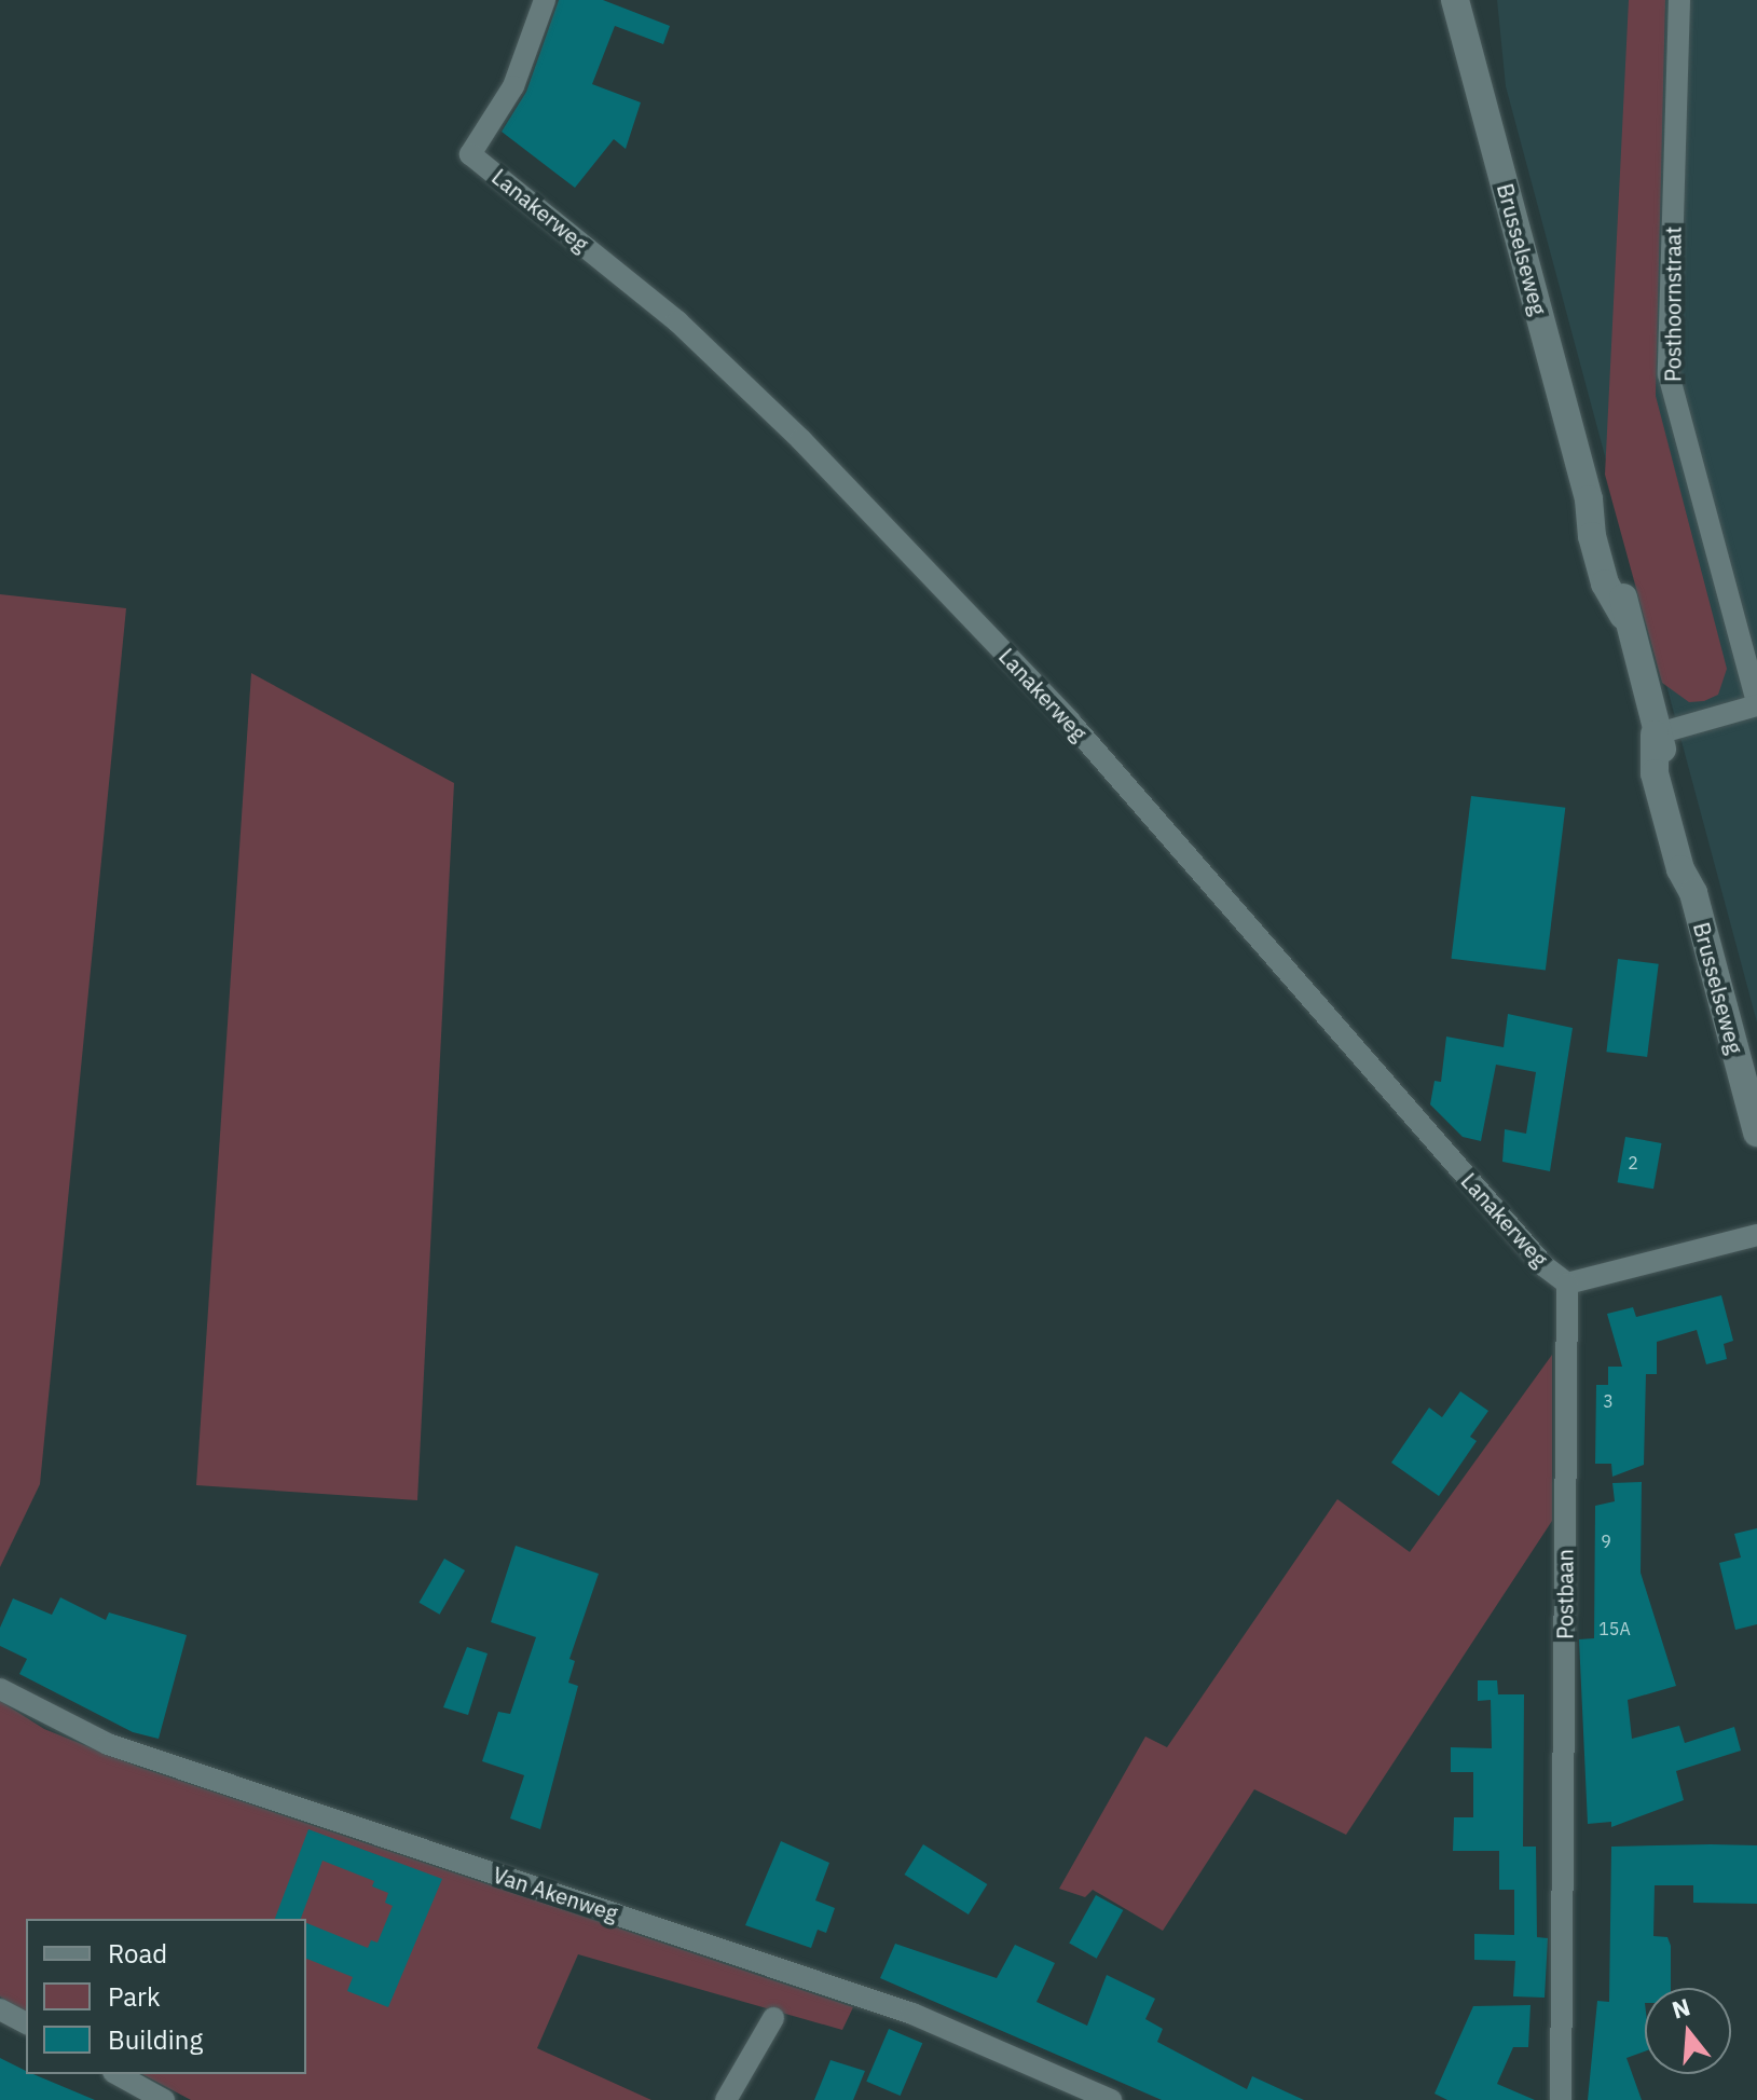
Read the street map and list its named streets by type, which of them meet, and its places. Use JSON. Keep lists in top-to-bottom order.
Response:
{
  "streets": {
    "street": [
      "Lanakerweg",
      "Brusselseweg",
      "Posthoornstraat",
      "Postbaan",
      "Van Akenweg"
    ]
  },
  "crossings": [
    ["Lanakerweg", "Postbaan"]
  ],
  "house_numbers": [
    "2",
    "3",
    "9",
    "15A"
  ],
  "legend": ["Road", "Park", "Building"],
  "north": "top"
}
